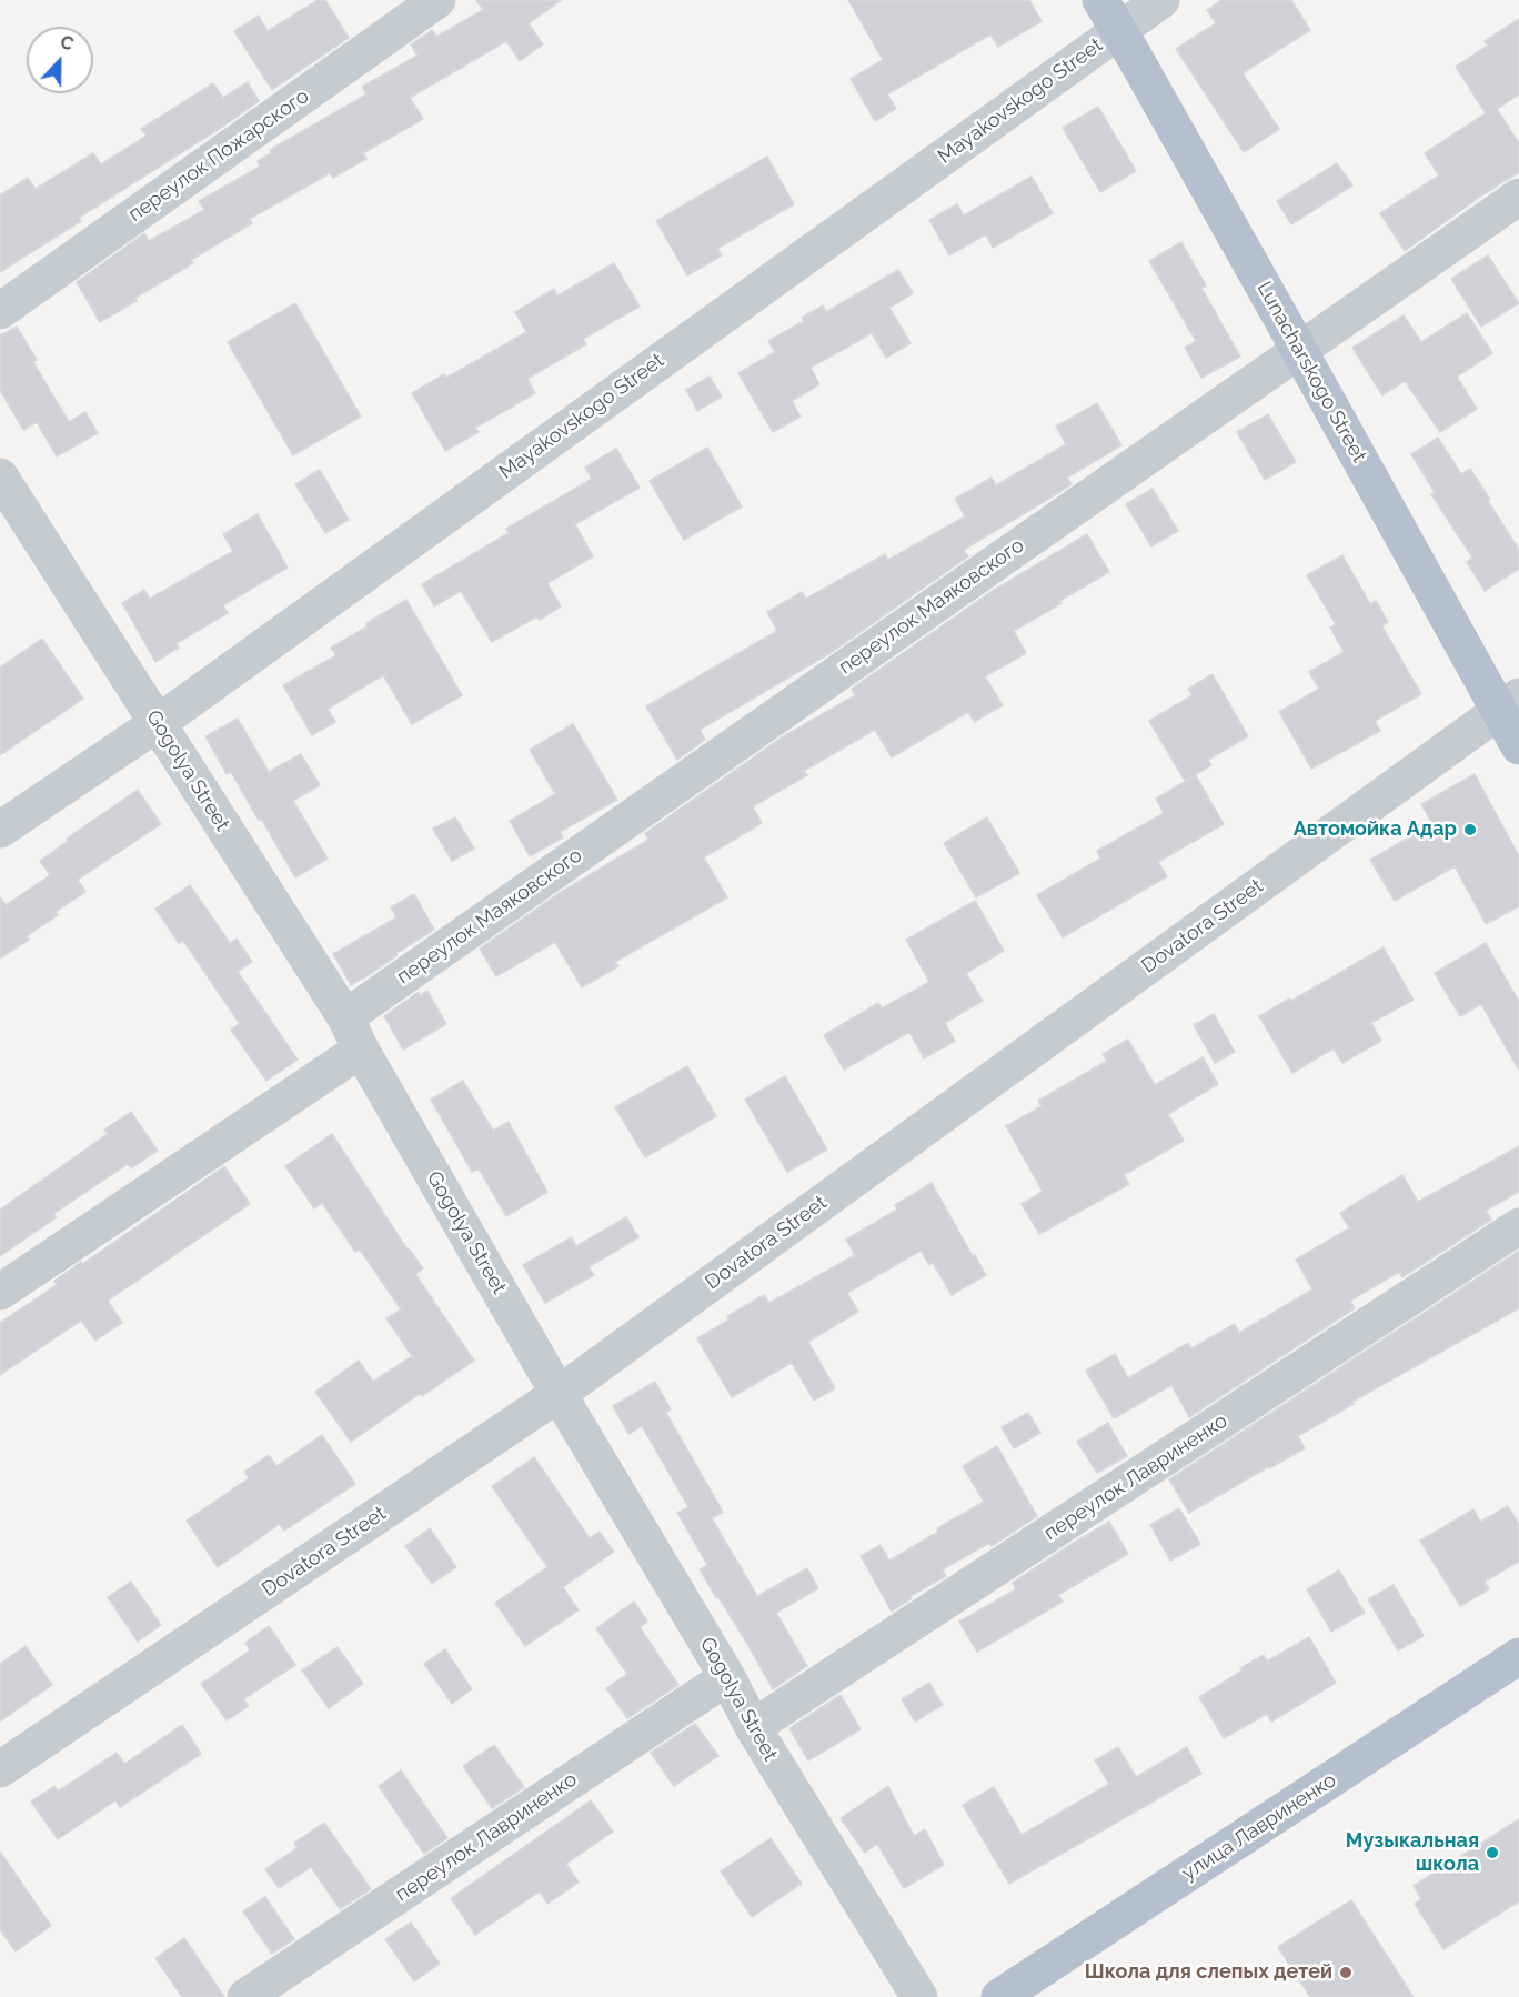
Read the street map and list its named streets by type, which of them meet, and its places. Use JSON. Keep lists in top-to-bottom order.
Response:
{
  "streets": {
    "main road": ["Lunacharskogo Street", "улица Лавриненко"],
    "street": [
      "Mayakovskogo Street",
      "переулок Пожарского",
      "переулок Маяковского",
      "Gogolya Street",
      "Dovatora Street",
      "переулок Лавриненко"
    ]
  },
  "crossings": [
    ["Mayakovskogo Street", "Lunacharskogo Street"],
    ["Mayakovskogo Street", "Gogolya Street"],
    ["Lunacharskogo Street", "переулок Маяковского"],
    ["Lunacharskogo Street", "Dovatora Street"],
    ["переулок Маяковского", "Gogolya Street"],
    ["Gogolya Street", "Dovatora Street"],
    ["Gogolya Street", "переулок Лавриненко"]
  ],
  "places": ["Автомойка Адар", "Музыкальная школа", "Школа для слепых детей"],
  "north": "top"
}
